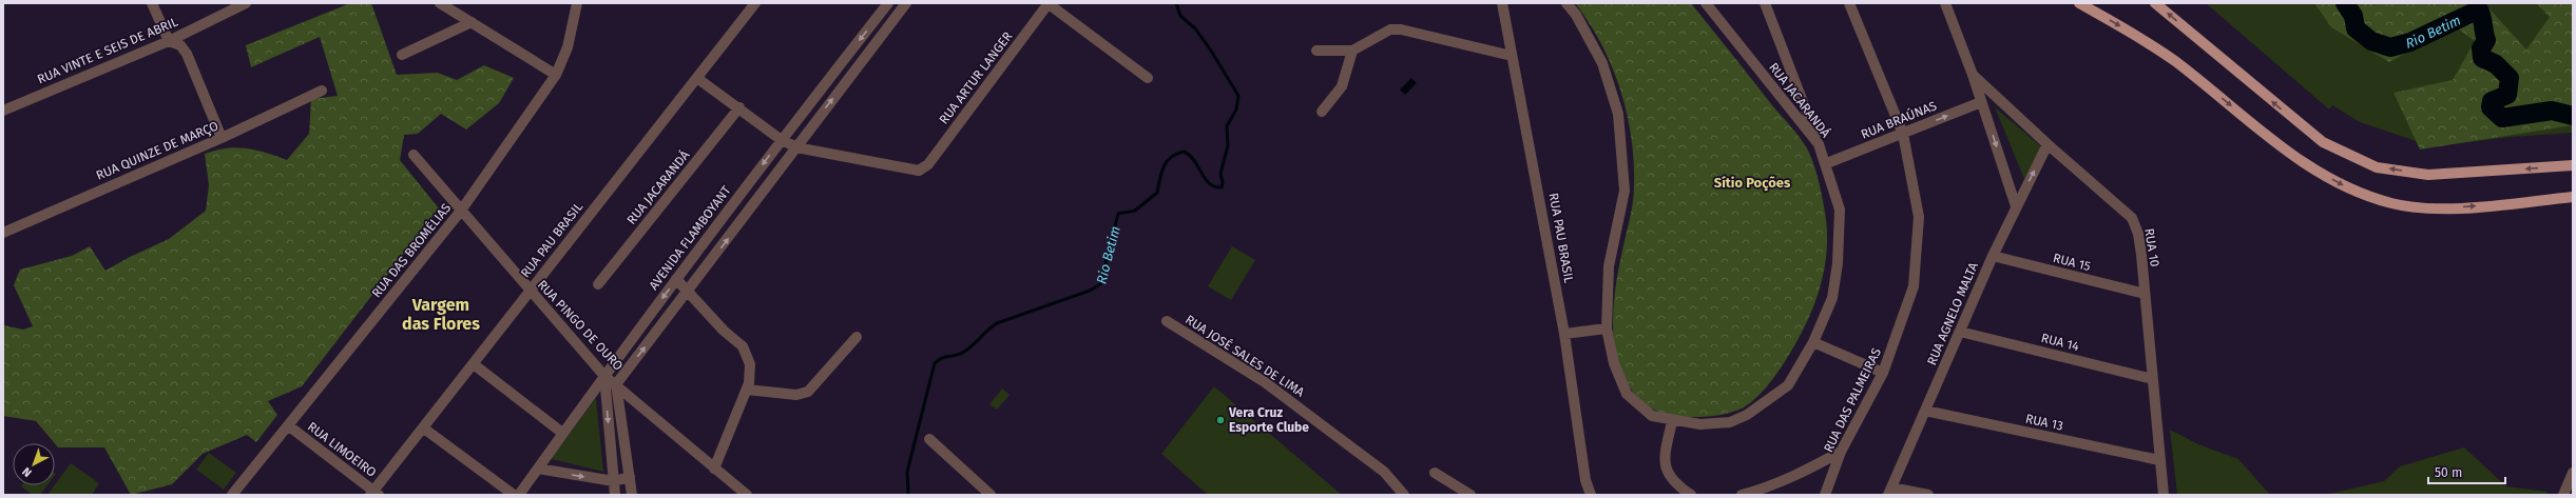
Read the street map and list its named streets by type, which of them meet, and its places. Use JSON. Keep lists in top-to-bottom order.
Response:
{
  "streets": {
    "street": [
      "RUA VINTE E SEIS DE ABRIL",
      "RUA ARTUR LANGER",
      "RUA JACARANDÁ",
      "RUA BRAÚNAS",
      "RUA QUINZE DE MARÇO",
      "AVENIDA FLAMBOYANT",
      "RUA PAU BRASIL",
      "RUA 10",
      "RUA DAS BROMÉLIAS",
      "RUA 15",
      "RUA AGNELO MALTA",
      "RUA PINGO DE OURO",
      "RUA 14",
      "RUA JOSÉ SALES DE LIMA",
      "RUA DAS PALMEIRAS",
      "RUA 13",
      "RUA LIMOEIRO"
    ]
  },
  "crossings": [
    ["RUA JACARANDÁ", "RUA BRAÚNAS"],
    ["RUA BRAÚNAS", "RUA DAS PALMEIRAS"],
    ["AVENIDA FLAMBOYANT", "RUA PINGO DE OURO"],
    ["RUA PAU BRASIL", "RUA PINGO DE OURO"],
    ["RUA PAU BRASIL", "RUA LIMOEIRO"],
    ["RUA 10", "RUA 15"],
    ["RUA 10", "RUA AGNELO MALTA"],
    ["RUA 10", "RUA 14"],
    ["RUA 10", "RUA 13"],
    ["RUA DAS BROMÉLIAS", "RUA PINGO DE OURO"],
    ["RUA DAS BROMÉLIAS", "RUA LIMOEIRO"],
    ["RUA 15", "RUA AGNELO MALTA"],
    ["RUA AGNELO MALTA", "RUA 14"],
    ["RUA AGNELO MALTA", "RUA 13"]
  ],
  "one_way": ["RUA BRAÚNAS"],
  "districts": ["Sítio Poções", "Vargem das Flores"],
  "water": ["Rio Betim"],
  "places": ["Vera Cruz Esporte Clube"],
  "scale_bar": "50 m",
  "north": "bottom left"
}
